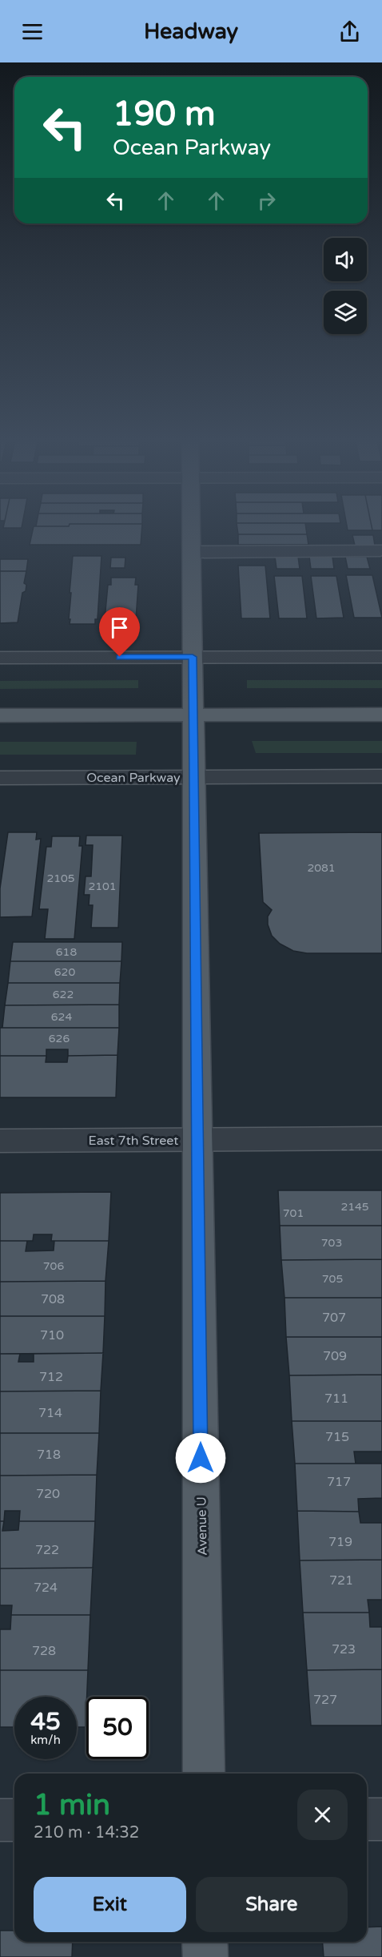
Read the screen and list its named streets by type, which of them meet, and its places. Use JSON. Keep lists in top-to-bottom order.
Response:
{
  "streets": {
    "main road": ["Avenue U"],
    "street": ["Ocean Parkway", "East 7th Street"]
  },
  "crossings": [
    ["Ocean Parkway", "Avenue U"],
    ["East 7th Street", "Avenue U"]
  ],
  "house_numbers": [
    "2081",
    "2105",
    "2101",
    "618",
    "620",
    "622",
    "624",
    "626",
    "2145",
    "701",
    "703",
    "706",
    "705",
    "708",
    "707",
    "710",
    "709",
    "712",
    "711",
    "714",
    "715",
    "718",
    "717",
    "720",
    "719",
    "722",
    "721",
    "724",
    "723",
    "728",
    "727"
  ],
  "page": {
    "header": "Headway",
    "turn": ["190 m", "Ocean Parkway"],
    "speed": "45 km/h",
    "limit": "50",
    "heading": ["1 min", "210 m · 14:32"],
    "buttons": ["Exit", "Share"]
  }
}
